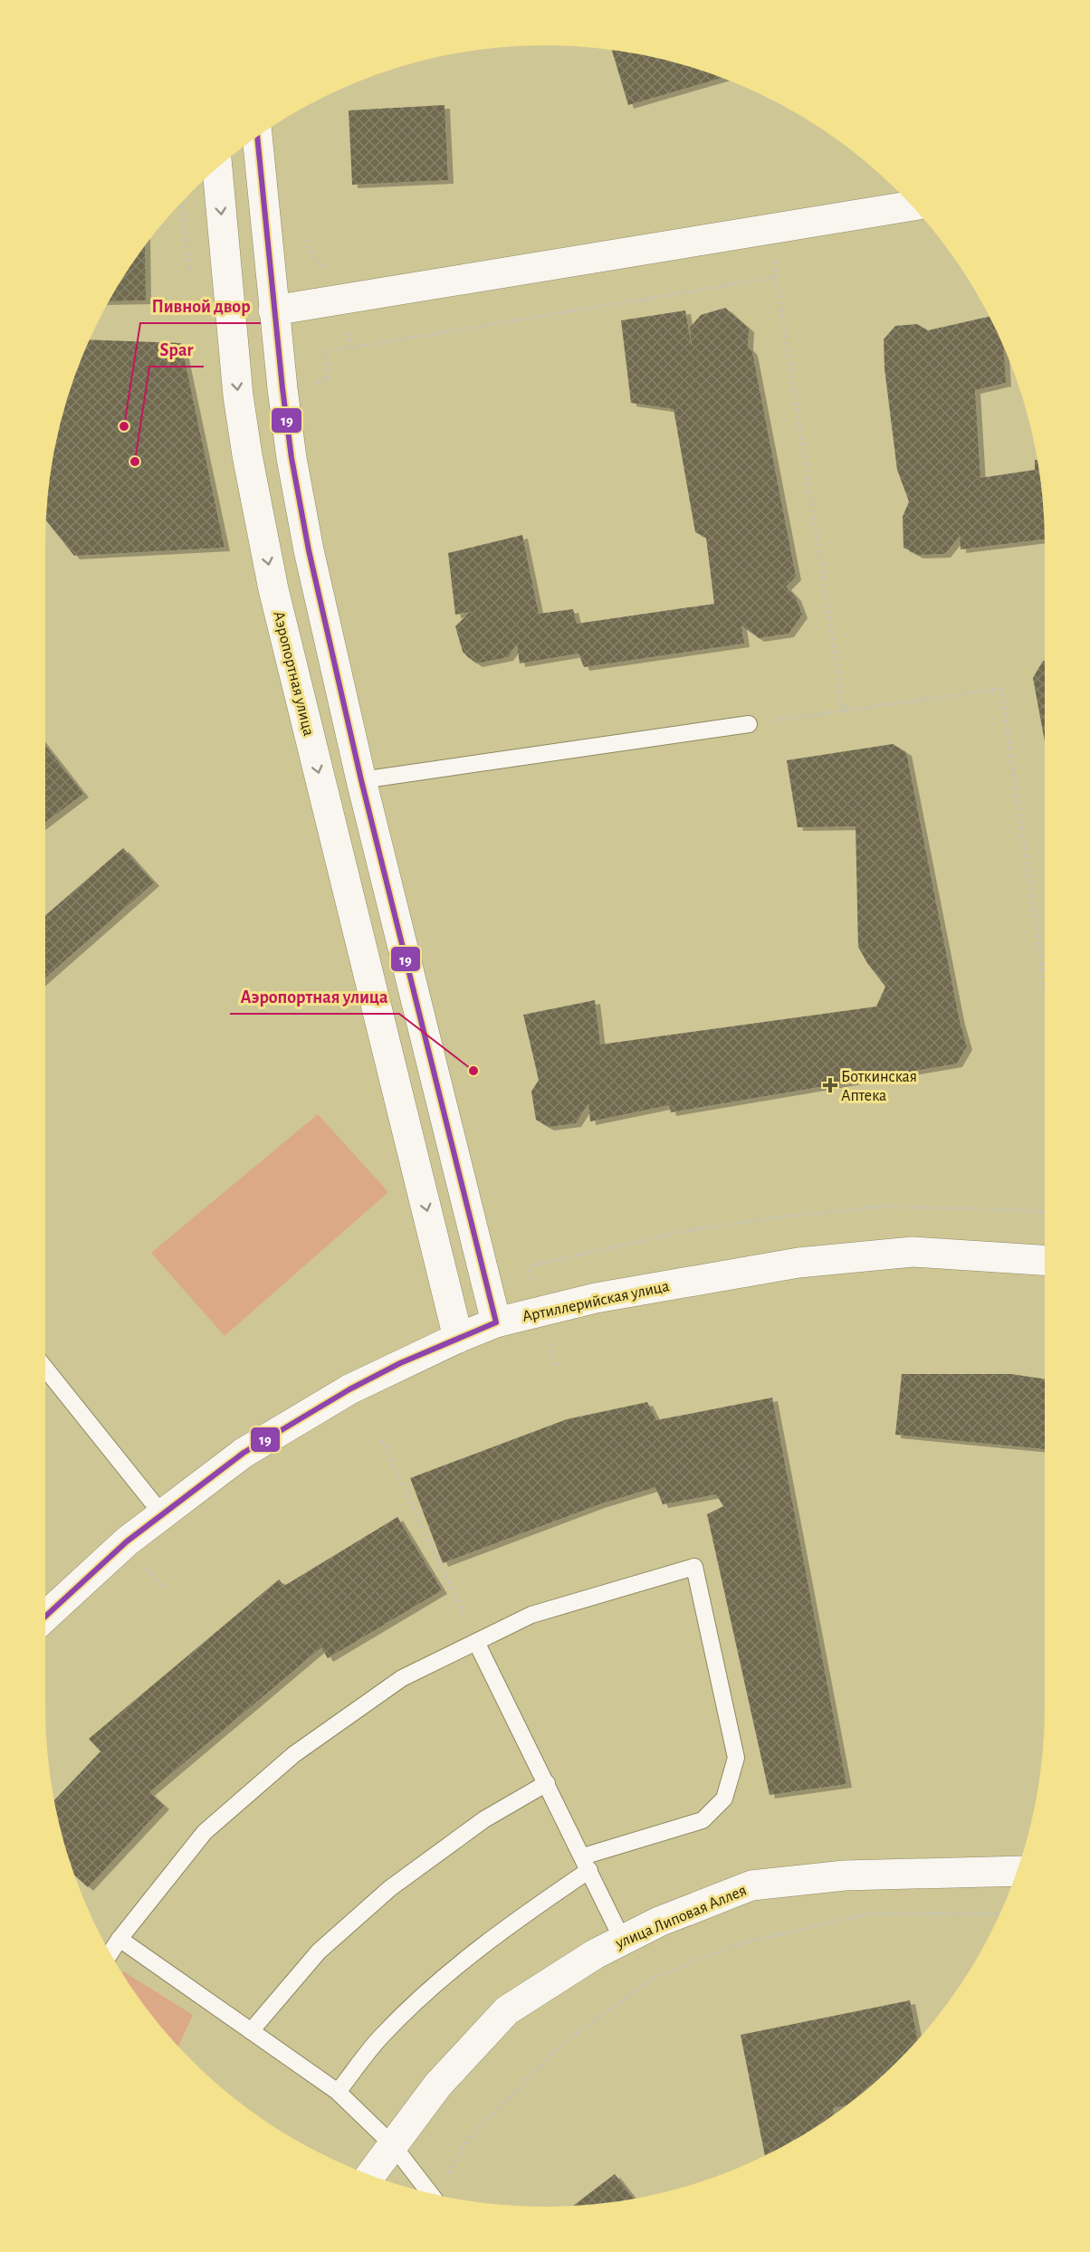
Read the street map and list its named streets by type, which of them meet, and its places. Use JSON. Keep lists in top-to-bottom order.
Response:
{
  "streets": {
    "main road": ["Аэропортная улица", "Артиллерийская улица", "улица Липовая Аллея"]
  },
  "crossings": [
    ["Аэропортная улица", "Артиллерийская улица"]
  ],
  "places": {
    "other": ["Пивной двор", "Spar", "Аэропортная улица"],
    "health": ["Боткинская Аптека"]
  },
  "lines": ["transit line 19"]
}
